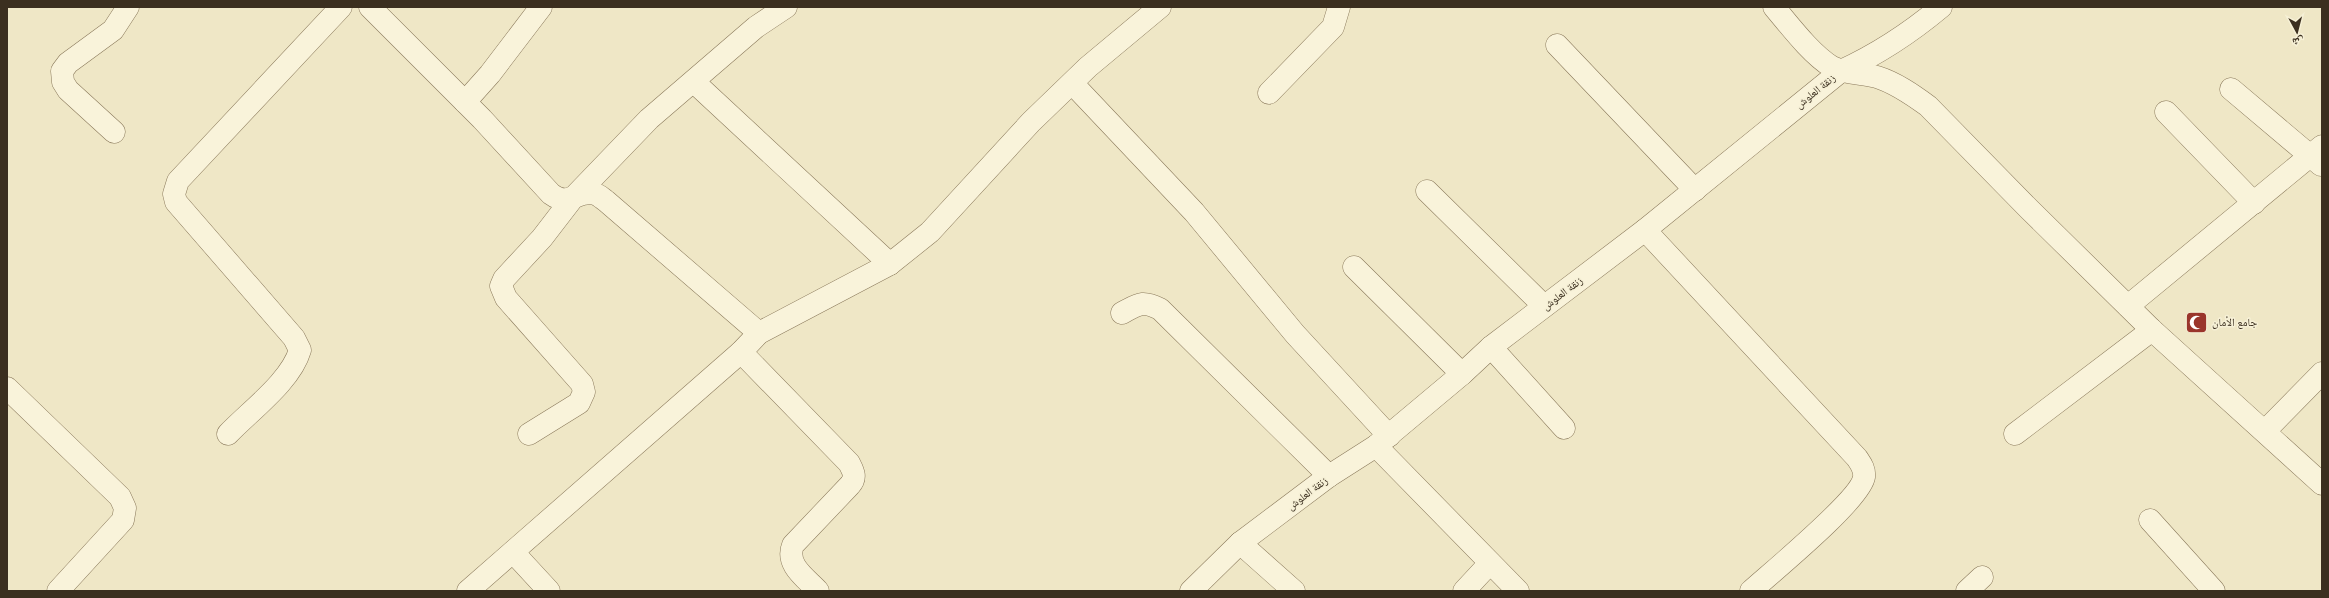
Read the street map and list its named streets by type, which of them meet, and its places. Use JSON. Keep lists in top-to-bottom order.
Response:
{
  "streets": {
    "street": ["زنقة العلوش"]
  },
  "places": {
    "mosque": ["جامع الأمان"]
  },
  "north": "bottom"
}
